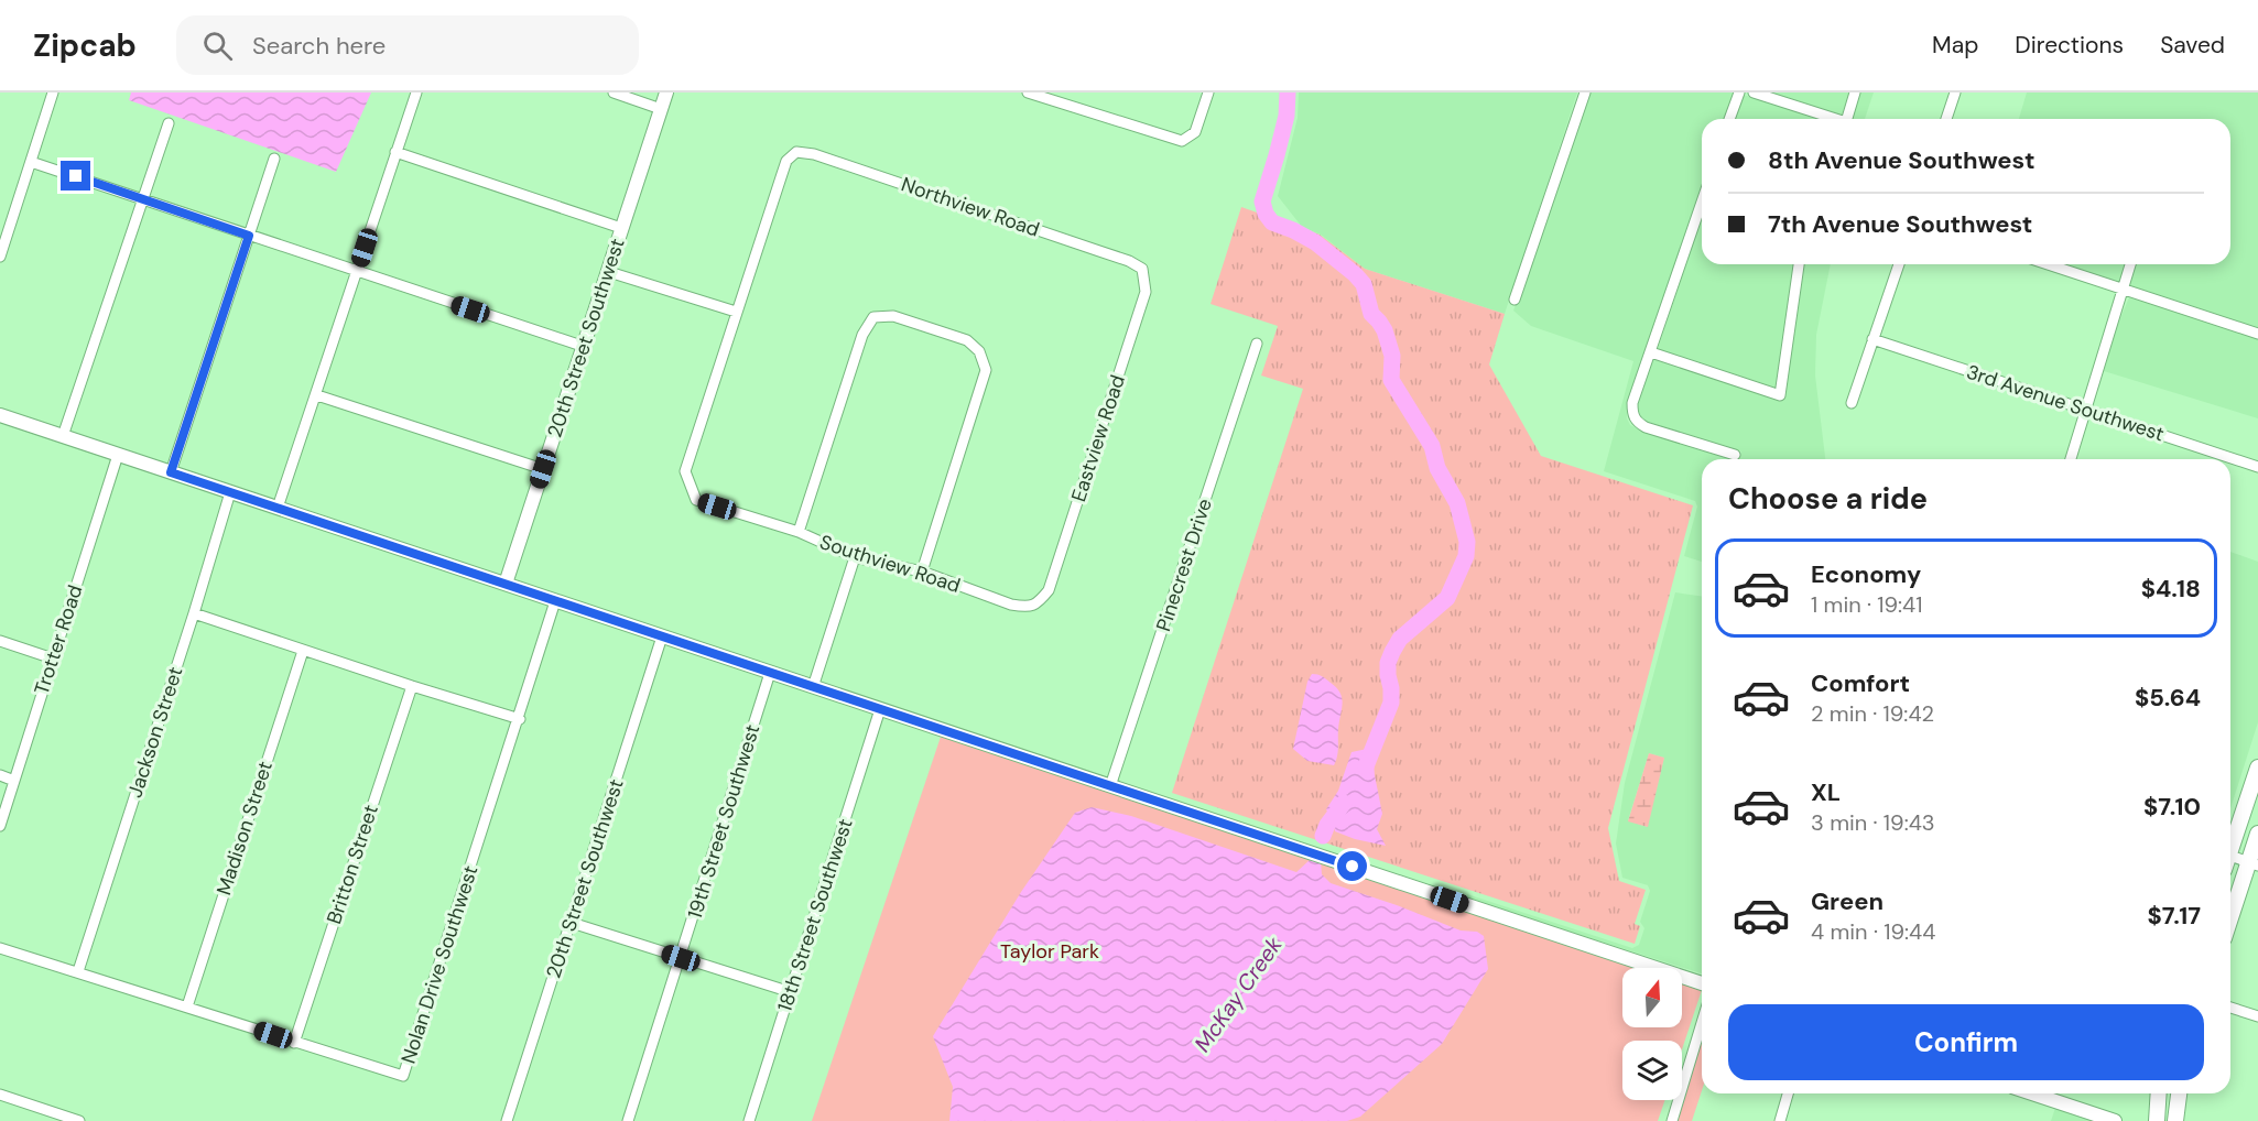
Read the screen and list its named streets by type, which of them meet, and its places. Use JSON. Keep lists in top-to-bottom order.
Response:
{
  "streets": {
    "street": [
      "Northview Road",
      "20th Street Southwest",
      "3rd Avenue Southwest",
      "Eastview Road",
      "Southview Road",
      "Pinecrest Drive",
      "Trotter Road",
      "Jackson Street",
      "19th Street Southwest",
      "Madison Street",
      "Britton Street",
      "18th Street Southwest",
      "Nolan Drive Southwest"
    ]
  },
  "crossings": [
    ["Northview Road", "Eastview Road"],
    ["Northview Road", "Southview Road"],
    ["Eastview Road", "Southview Road"],
    ["Jackson Street", "Nolan Drive Southwest"],
    ["Madison Street", "Nolan Drive Southwest"],
    ["Britton Street", "Nolan Drive Southwest"]
  ],
  "water": ["McKay Creek"],
  "parks": ["Taylor Park"],
  "north": "top",
  "page": {
    "header": "Zipcab",
    "search": "Search here",
    "nav": ["Map", "Directions", "Saved"],
    "banner": ["8th Avenue Southwest", "7th Avenue Southwest"],
    "heading": "Choose a ride",
    "list": [
      {
        "name": "Economy",
        "note": "1 min · 19:41",
        "value": "$4.18"
      },
      {
        "name": "Comfort",
        "note": "2 min · 19:42",
        "value": "$5.64"
      },
      {
        "name": "XL",
        "note": "3 min · 19:43",
        "value": "$7.10"
      },
      {
        "name": "Green",
        "note": "4 min · 19:44",
        "value": "$7.17"
      }
    ],
    "buttons": "Confirm"
  }
}
